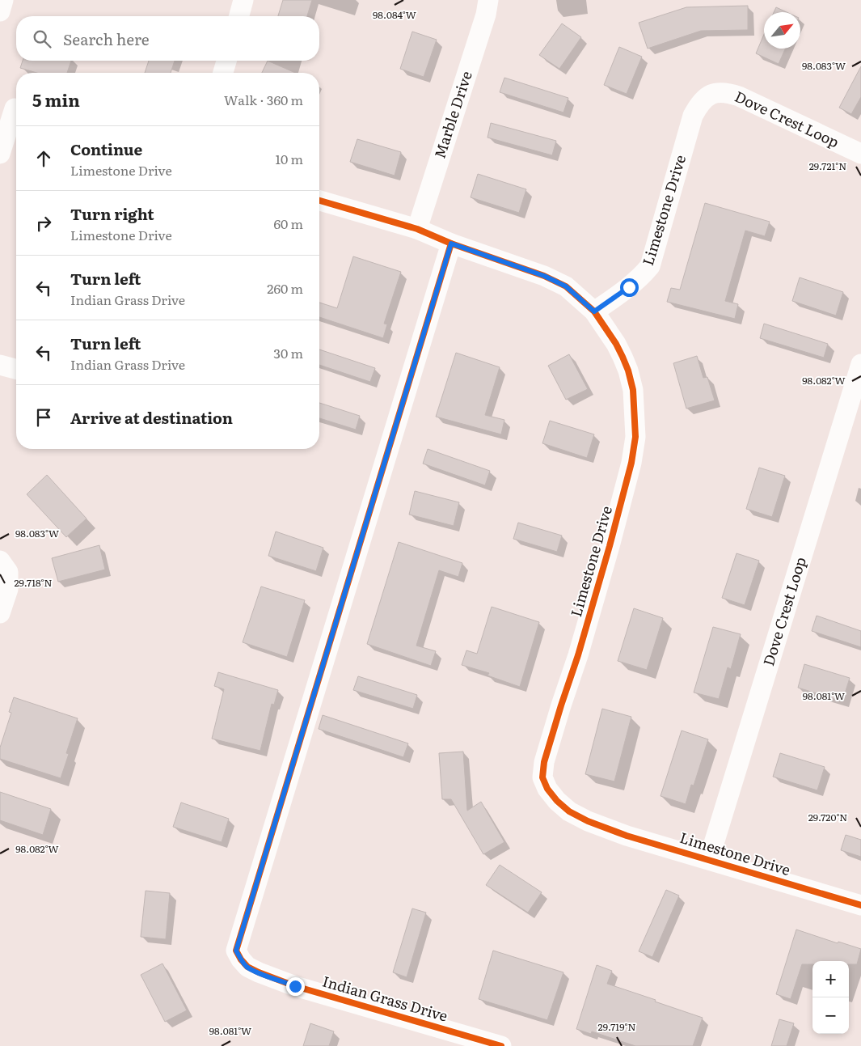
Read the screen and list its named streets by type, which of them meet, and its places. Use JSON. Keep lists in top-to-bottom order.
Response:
{
  "streets": {
    "street": [
      "Marble Drive",
      "Dove Crest Loop",
      "Limestone Drive",
      "Indian Grass Drive"
    ]
  },
  "crossings": [
    ["Marble Drive", "Limestone Drive"],
    ["Dove Crest Loop", "Limestone Drive"],
    ["Limestone Drive", "Indian Grass Drive"]
  ],
  "north": "top right",
  "page": {
    "search": "Search here",
    "heading": ["5 min", "Walk · 360 m"],
    "list": [
      ["Continue", "Limestone Drive", "10 m"],
      ["Turn right", "Limestone Drive", "60 m"],
      ["Turn left", "Indian Grass Drive", "260 m"],
      ["Turn left", "Indian Grass Drive", "30 m"],
      "Arrive at destination"
    ],
    "map_buttons": ["+", "−"]
  },
  "coordinates": [
    "98.084°W",
    "98.083°W",
    "29.721°N",
    "98.082°W",
    "29.718°N",
    "98.081°W",
    "29.720°N",
    "29.719°N"
  ]
}
